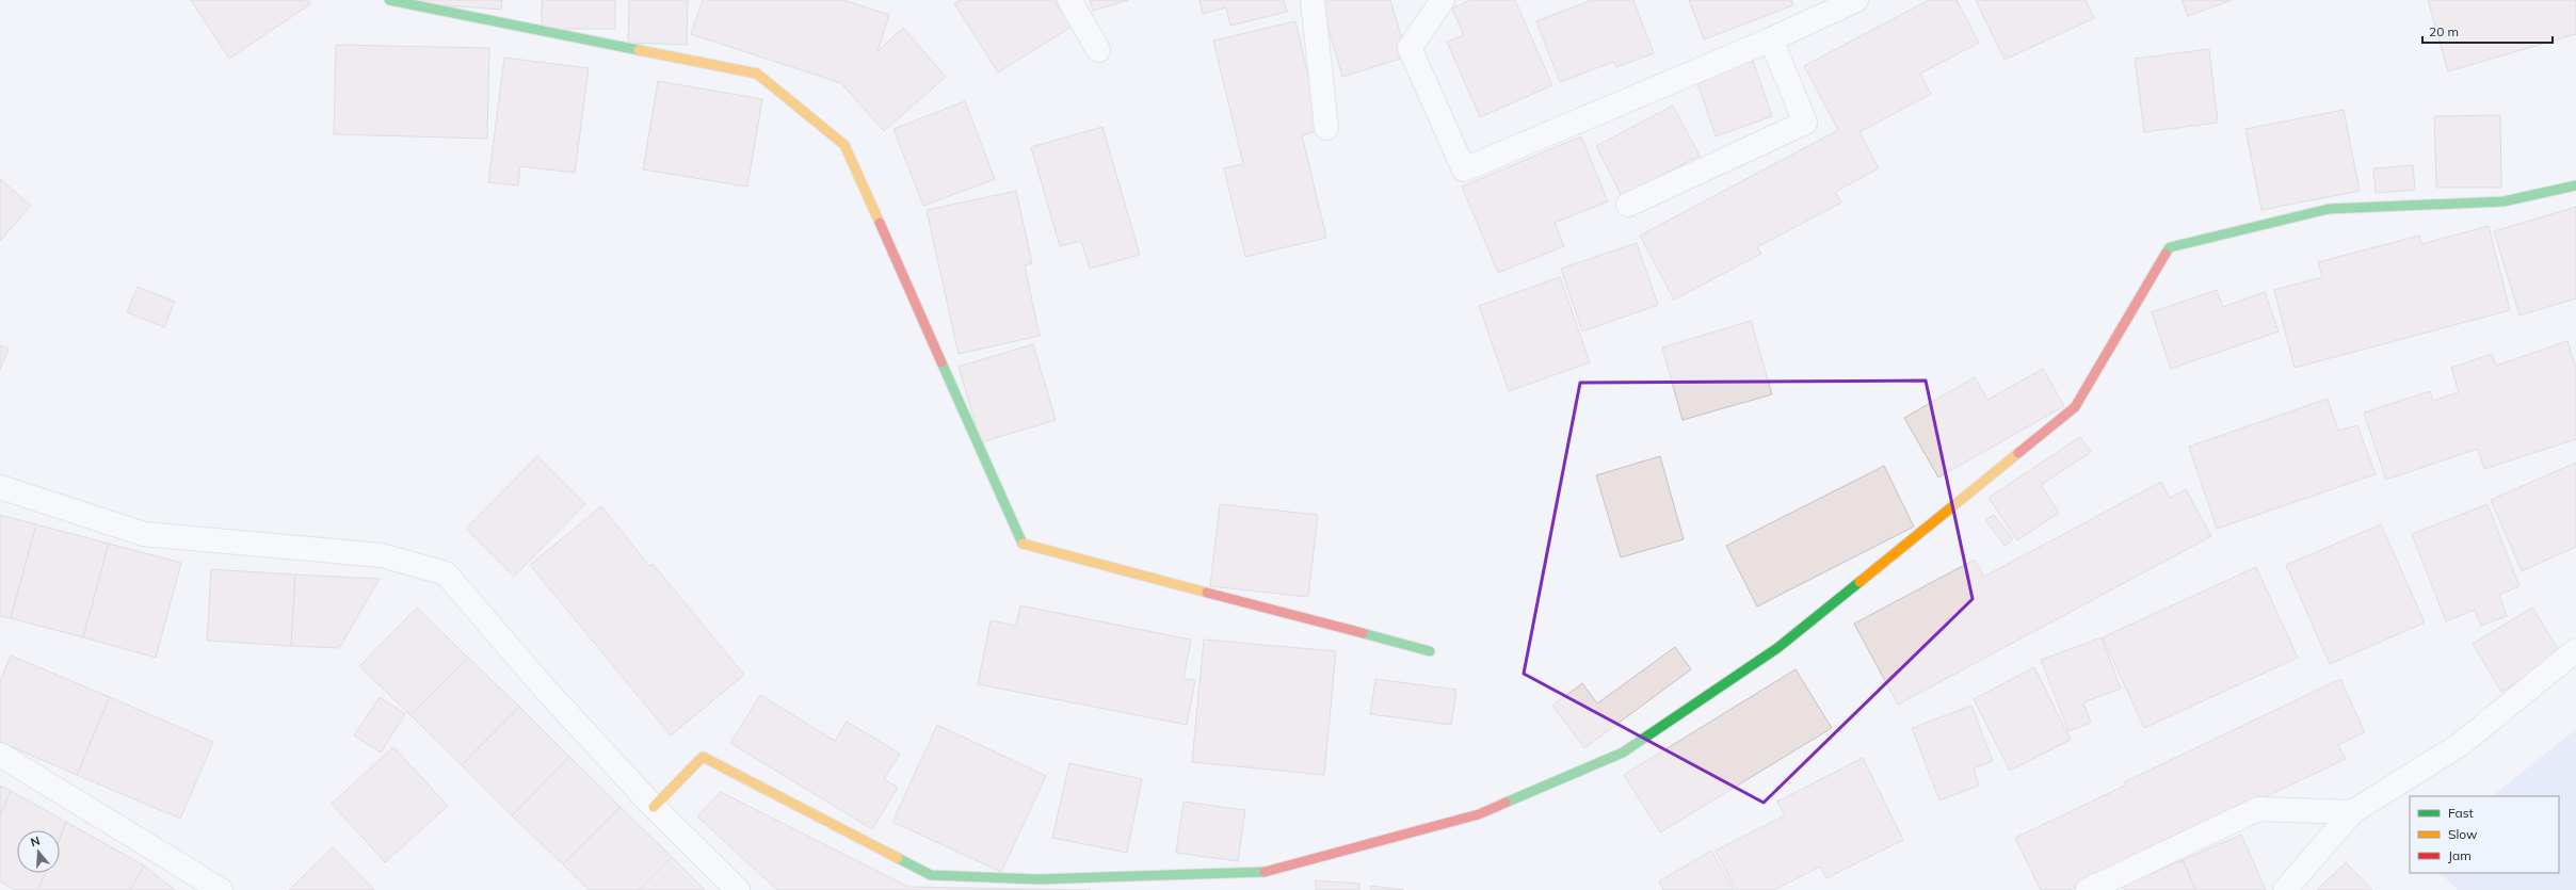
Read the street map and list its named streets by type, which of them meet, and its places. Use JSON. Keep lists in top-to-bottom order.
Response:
{
  "legend": ["Fast", "Slow", "Jam"],
  "scale_bar": "20 m",
  "north": "top"
}
